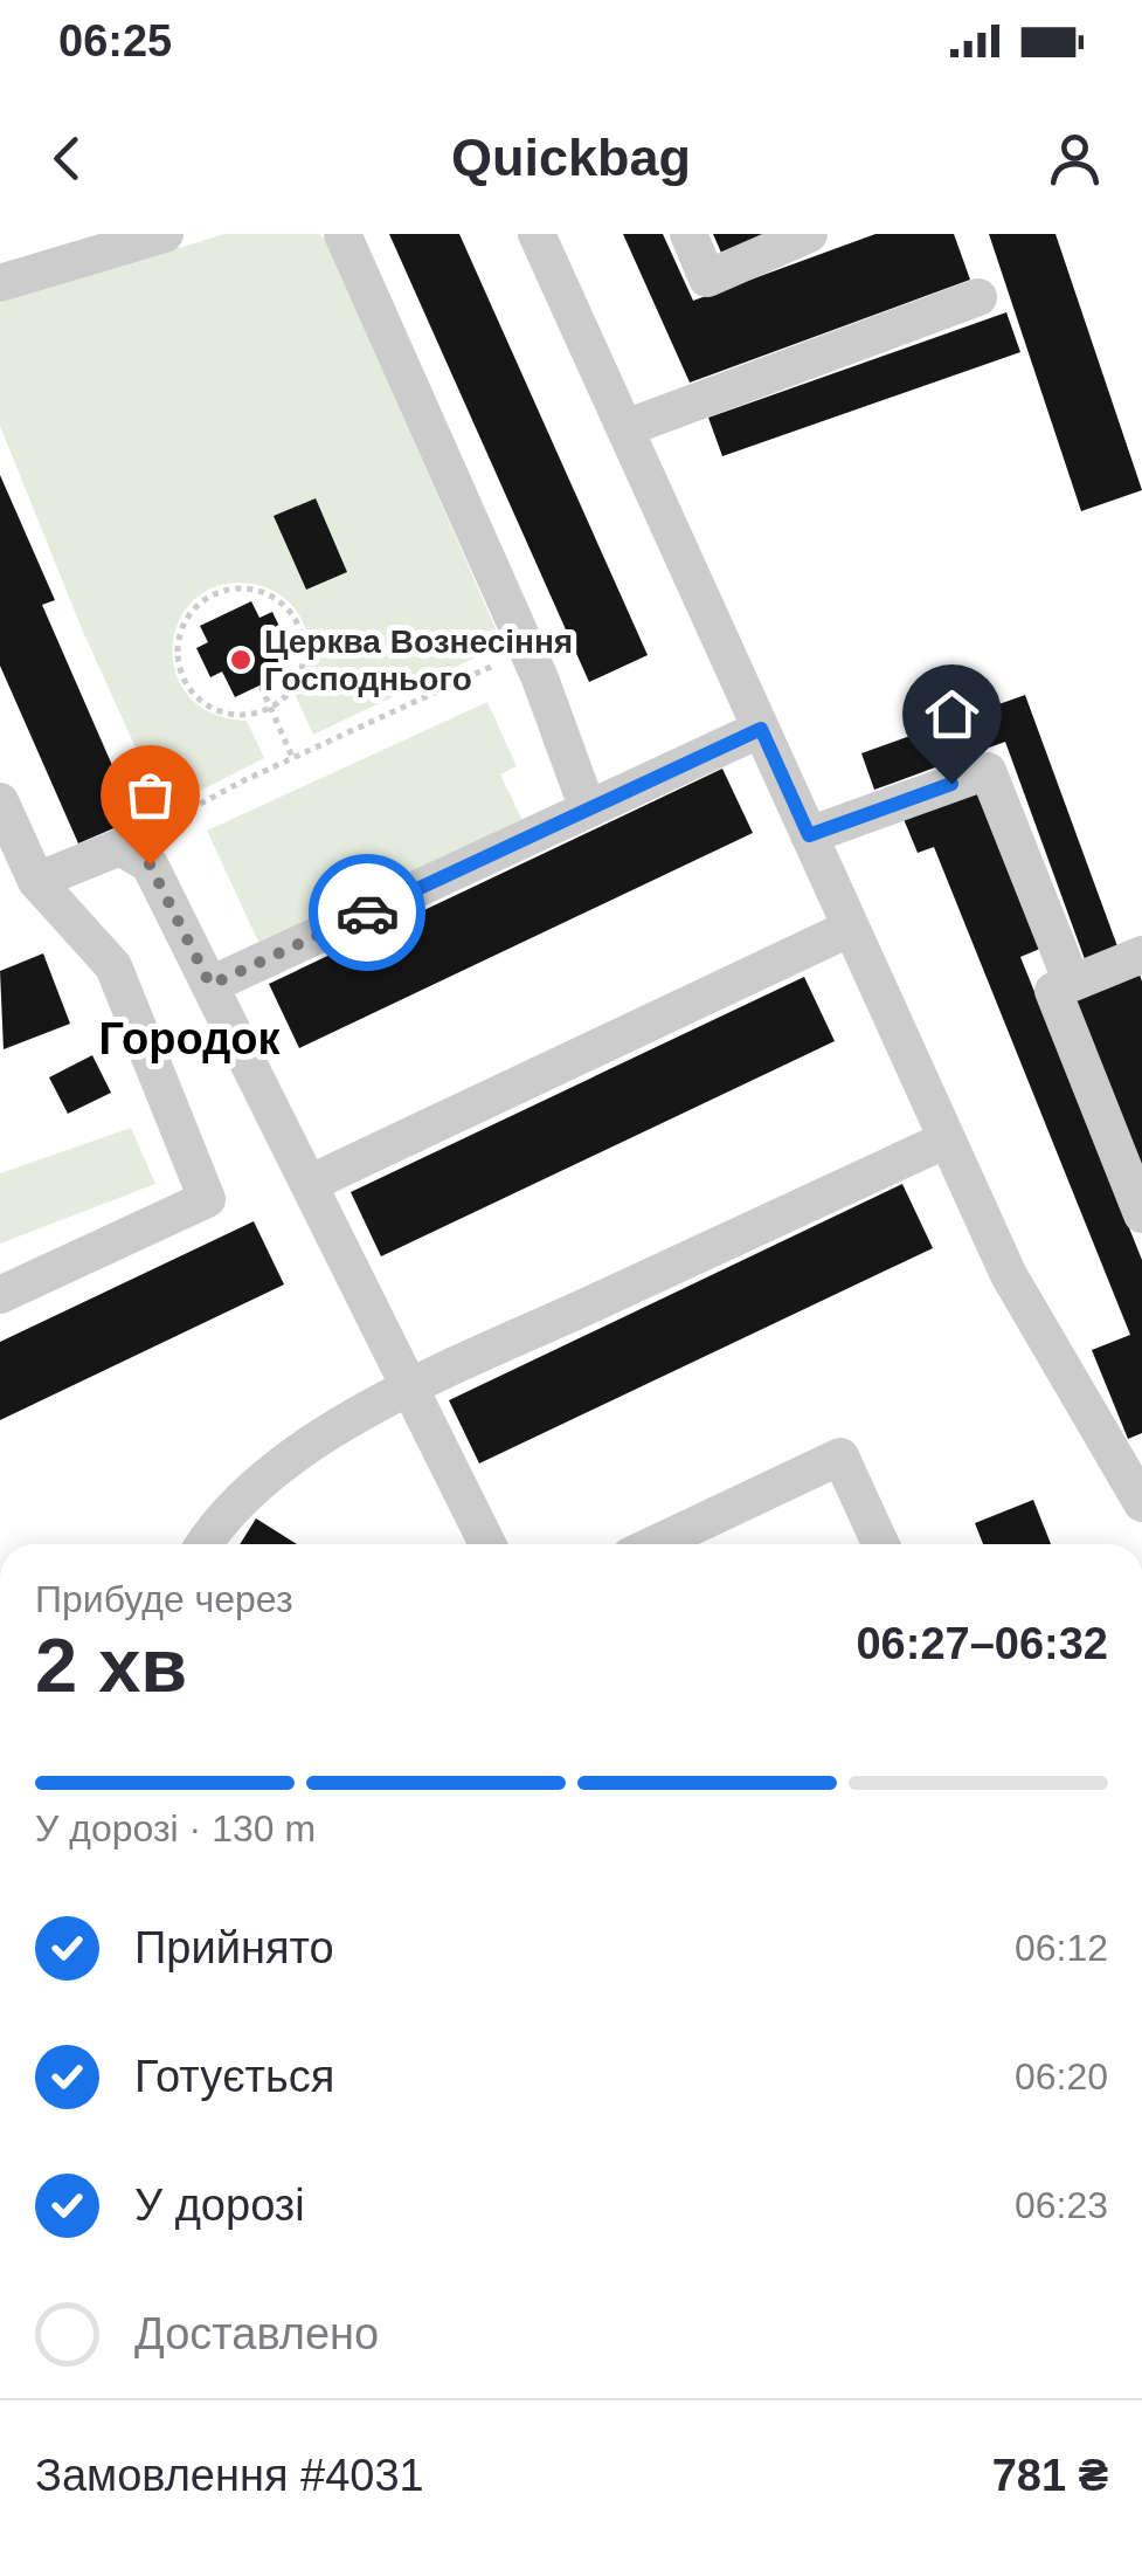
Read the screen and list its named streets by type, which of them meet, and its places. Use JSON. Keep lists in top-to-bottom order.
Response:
{
  "districts": ["Городок"],
  "places": ["Церква Вознесіння Господнього"],
  "page": {
    "status": "06:25",
    "header": "Quickbag",
    "heading": ["2 хв", "Прибуде через", "06:27–06:32"],
    "panel": ["Замовлення #4031", "781 ₴"],
    "bar": "У дорозі · 130 m",
    "list": [
      ["Прийнято", "06:12"],
      ["Готується", "06:20"],
      ["У дорозі", "06:23"],
      "Доставлено"
    ]
  }
}
